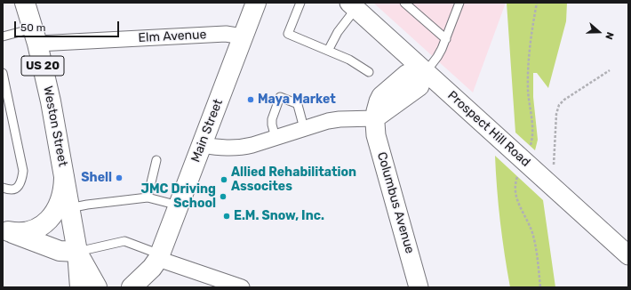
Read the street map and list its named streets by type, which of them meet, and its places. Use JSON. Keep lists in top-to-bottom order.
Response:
{
  "streets": {
    "main road": ["US 20", "Weston Street", "Main Street"],
    "street": ["Elm Avenue", "Prospect Hill Road", "Columbus Avenue"]
  },
  "crossings": [
    ["Elm Avenue", "Weston Street"],
    ["Elm Avenue", "Main Street"],
    ["Prospect Hill Road", "Columbus Avenue"]
  ],
  "places": [
    "Maya Market",
    "Shell",
    "Allied Rehabilitation Assocites",
    "JMC Driving School",
    "E.M. Snow, Inc."
  ],
  "scale_bar": "50 m",
  "north": "right"
}
